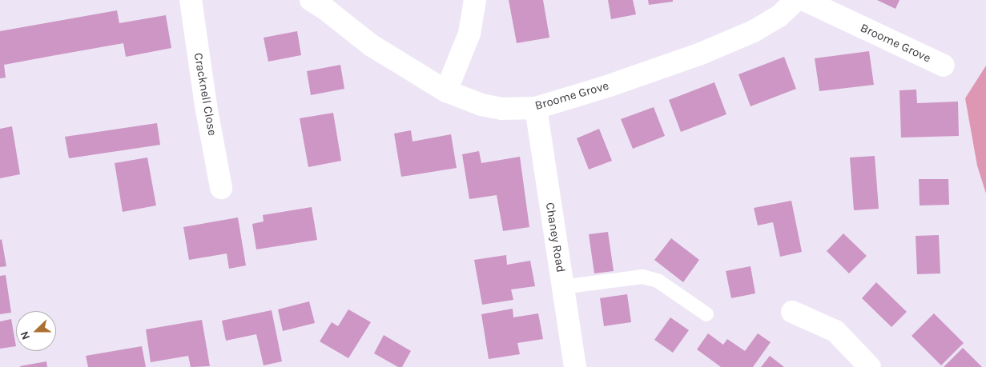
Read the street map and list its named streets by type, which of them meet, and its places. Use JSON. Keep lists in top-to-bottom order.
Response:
{
  "streets": {
    "street": ["Broome Grove", "Cracknell Close", "Chaney Road"]
  },
  "crossings": [
    ["Broome Grove", "Chaney Road"]
  ],
  "north": "left"
}
